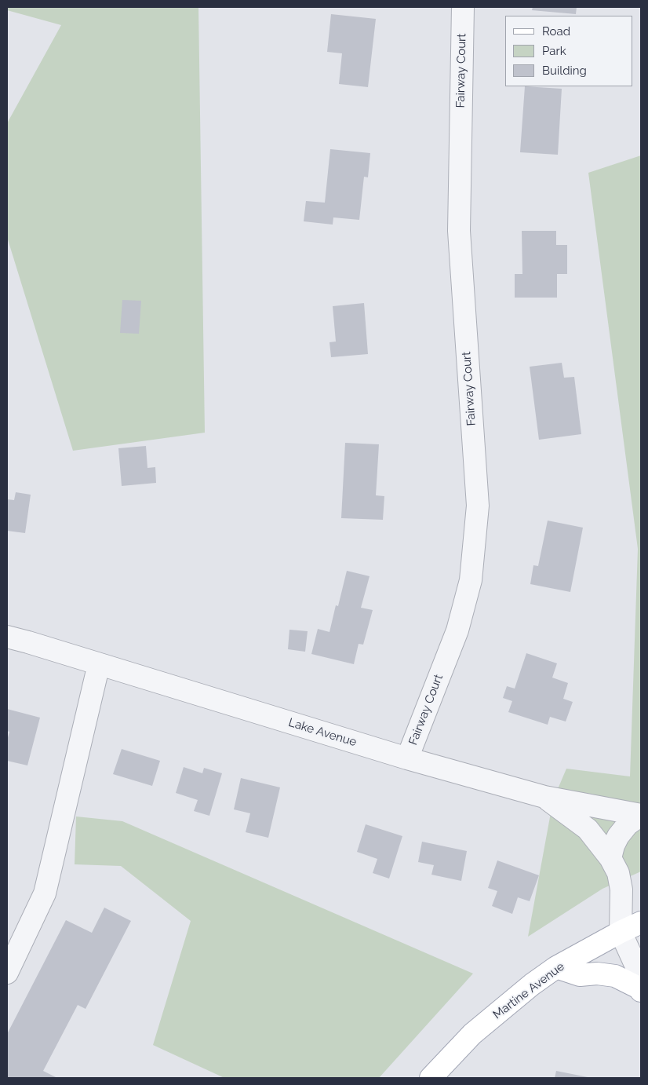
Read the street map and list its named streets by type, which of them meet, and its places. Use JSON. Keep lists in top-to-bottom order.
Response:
{
  "streets": {
    "main road": ["Martine Avenue"],
    "street": ["Fairway Court", "Lake Avenue"]
  },
  "crossings": [
    ["Fairway Court", "Lake Avenue"]
  ],
  "legend": ["Road", "Park", "Building"]
}
